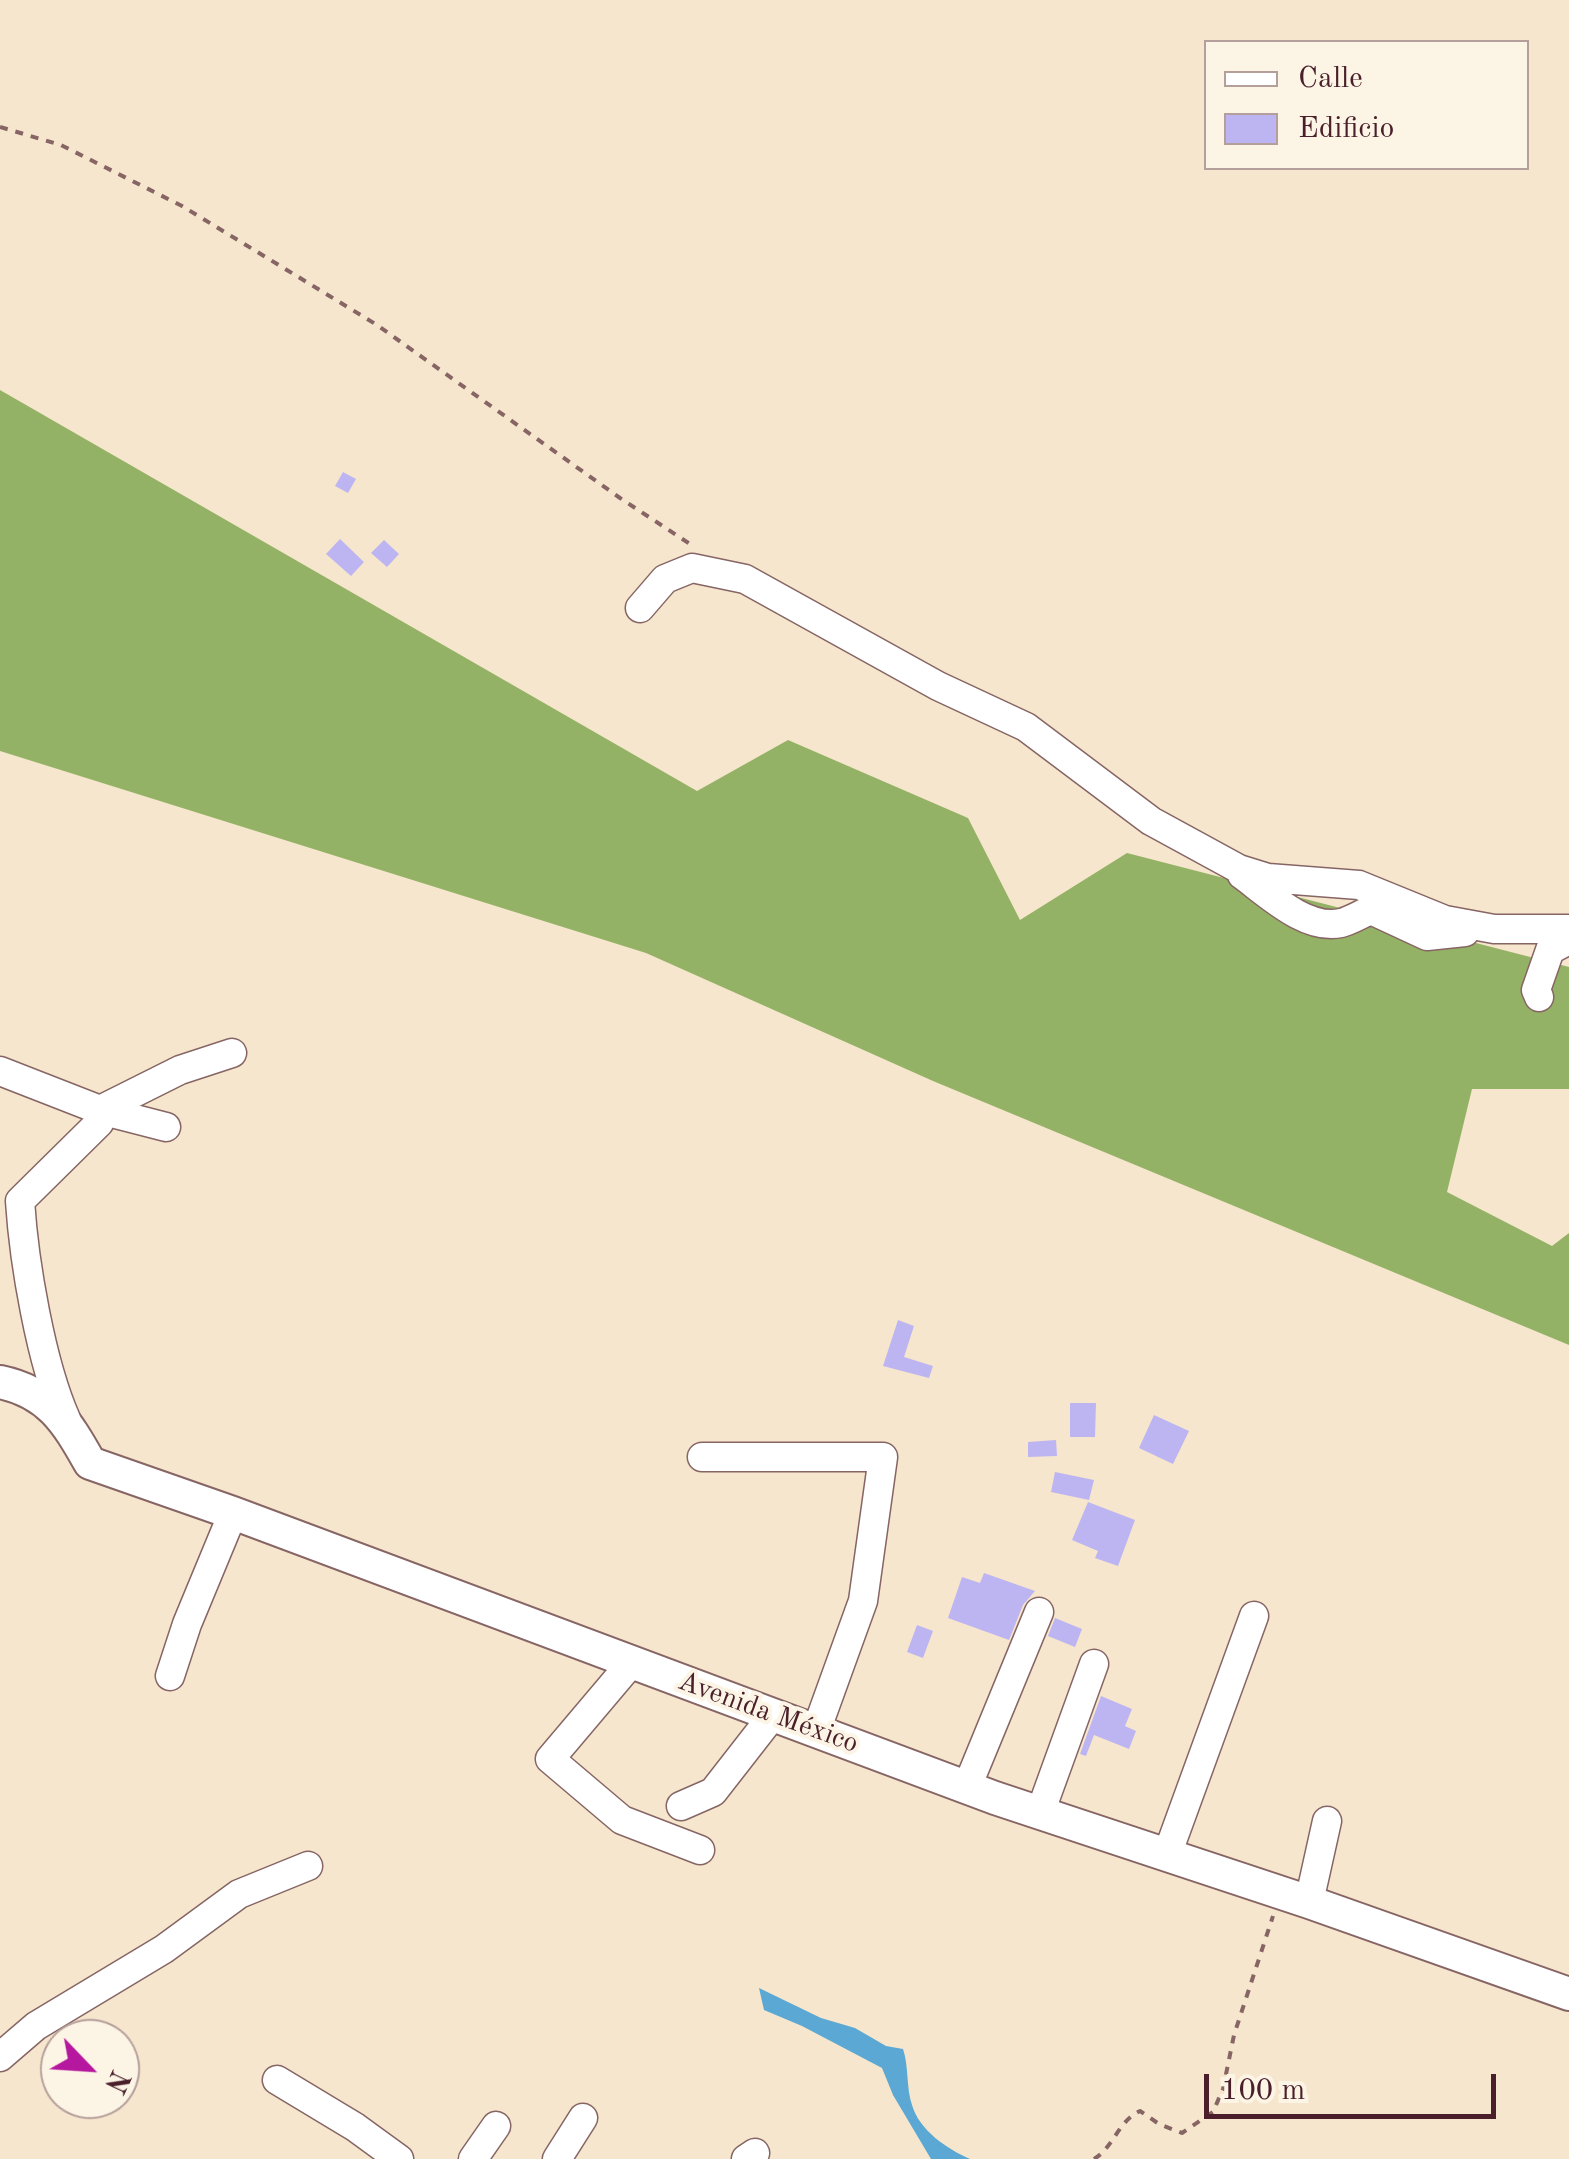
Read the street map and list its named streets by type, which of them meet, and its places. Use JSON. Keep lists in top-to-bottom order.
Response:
{
  "streets": {
    "main road": ["Avenida México"]
  },
  "legend": ["Calle", "Edificio"],
  "scale_bar": "100 m",
  "north": "bottom right"
}
